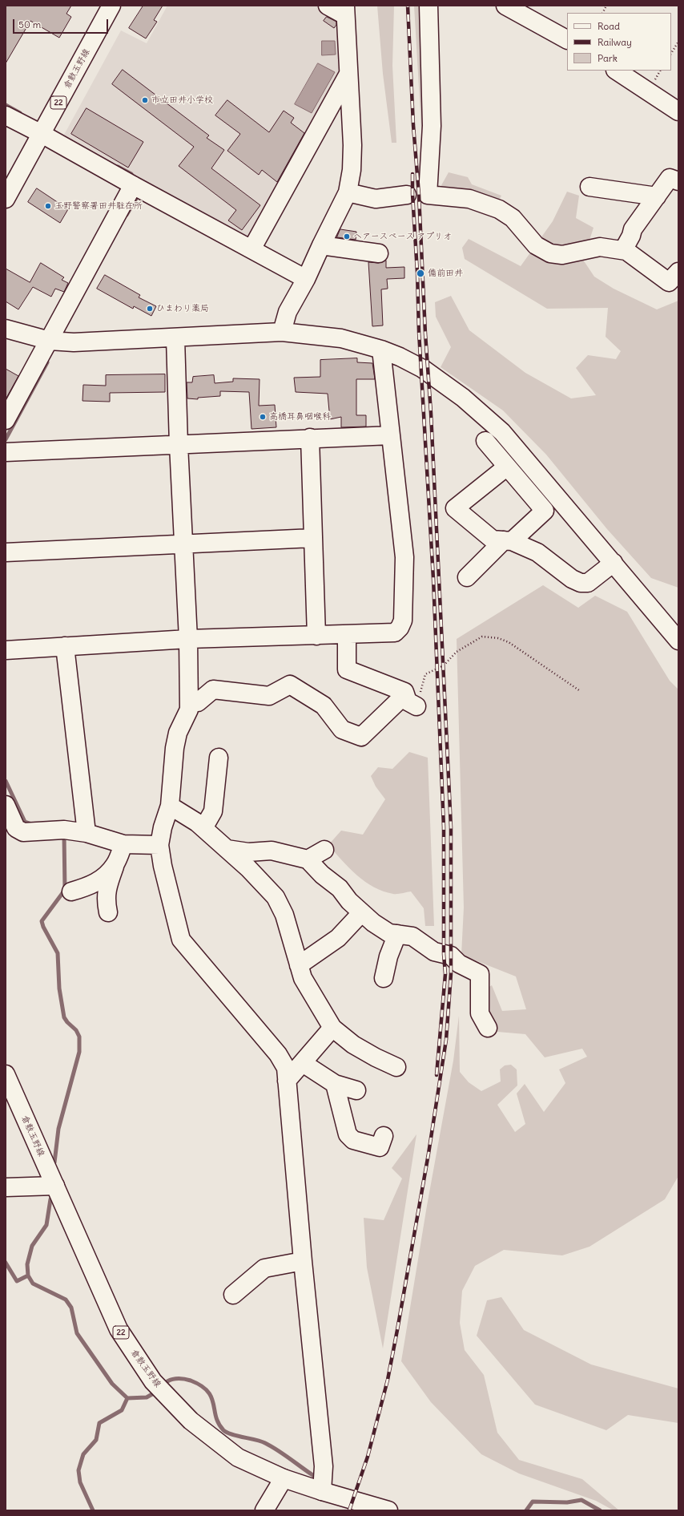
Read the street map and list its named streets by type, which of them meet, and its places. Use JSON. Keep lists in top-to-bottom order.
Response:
{
  "streets": {
    "street": ["倉敷玉野線", "22"]
  },
  "places": [
    "市立田井小学校",
    "玉野警察署田井駐在所",
    "ヘアースペース アプリオ",
    "備前田井",
    "ひまわり薬局",
    "高橋耳鼻咽喉科"
  ],
  "legend": ["Road", "Railway", "Park"],
  "scale_bar": "50 m"
}
